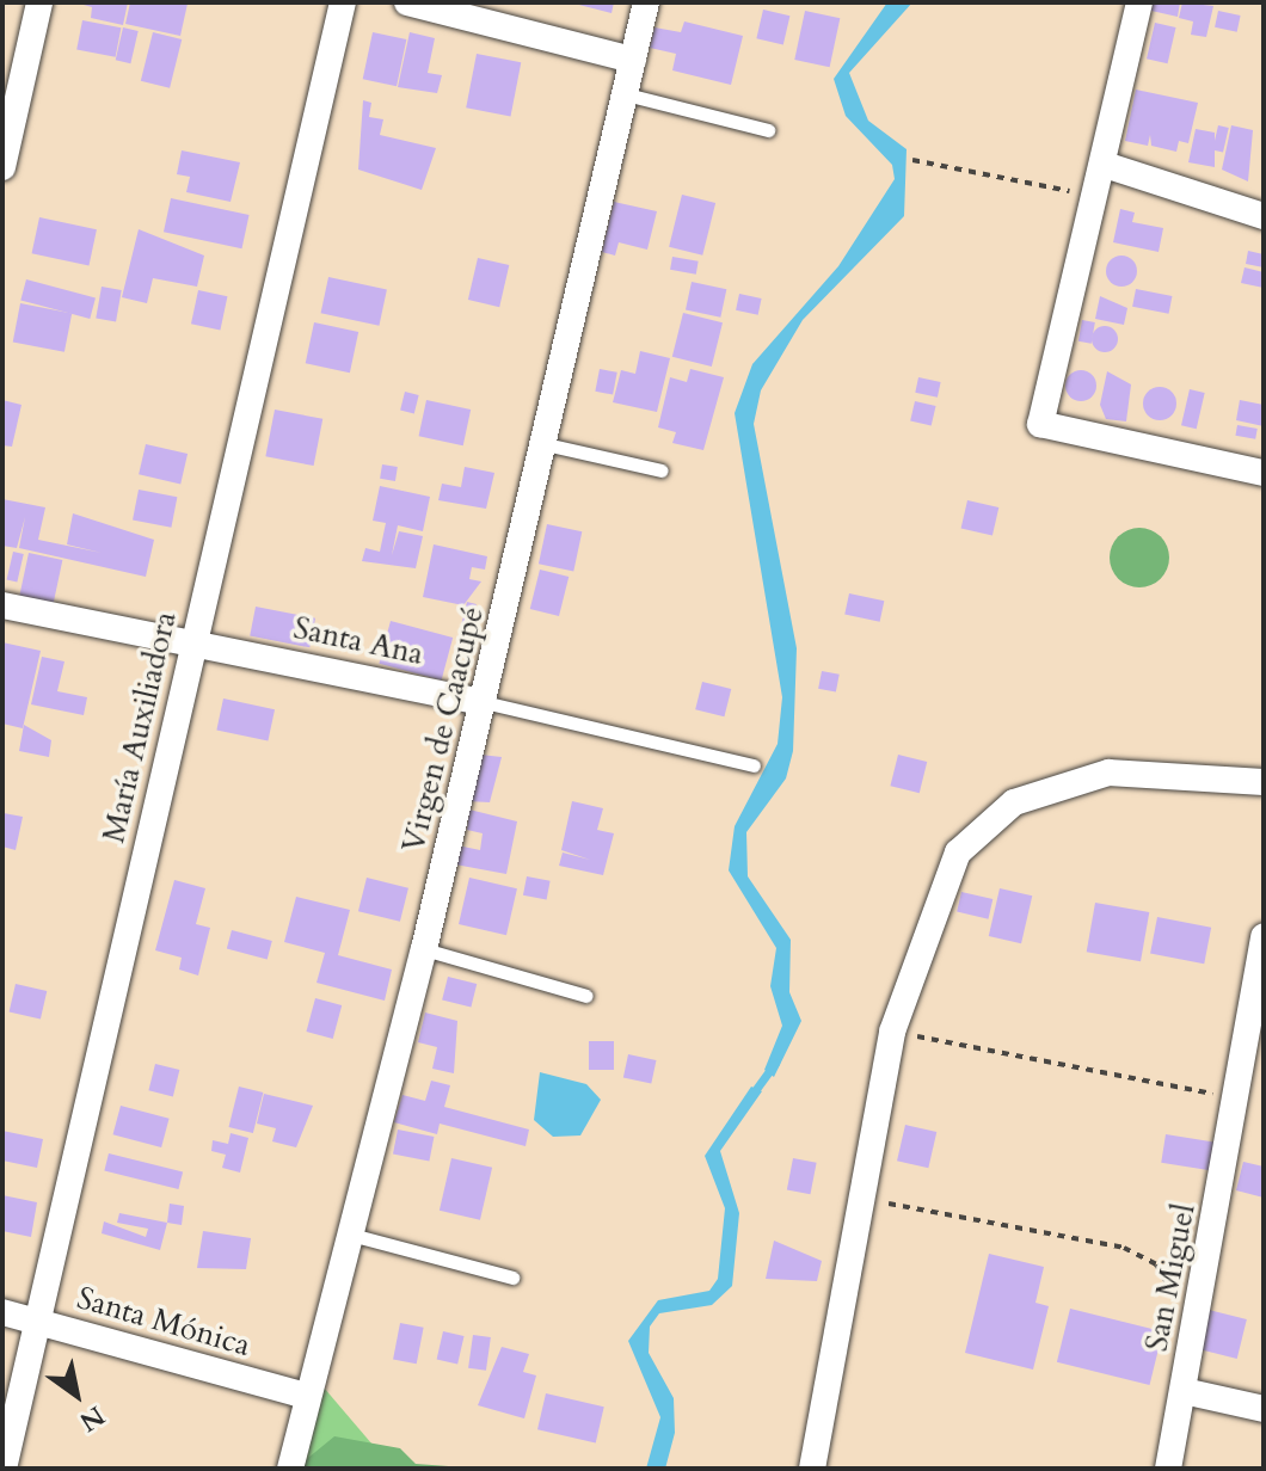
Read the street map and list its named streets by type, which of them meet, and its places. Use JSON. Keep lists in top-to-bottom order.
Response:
{
  "streets": {
    "street": [
      "Santa Ana",
      "María Auxiliadora",
      "Virgen de Caacupé",
      "San Miguel",
      "Santa Mónica"
    ]
  },
  "crossings": [
    ["Santa Ana", "María Auxiliadora"],
    ["Santa Ana", "Virgen de Caacupé"],
    ["María Auxiliadora", "Santa Mónica"],
    ["Virgen de Caacupé", "Santa Mónica"]
  ],
  "north": "bottom right"
}
